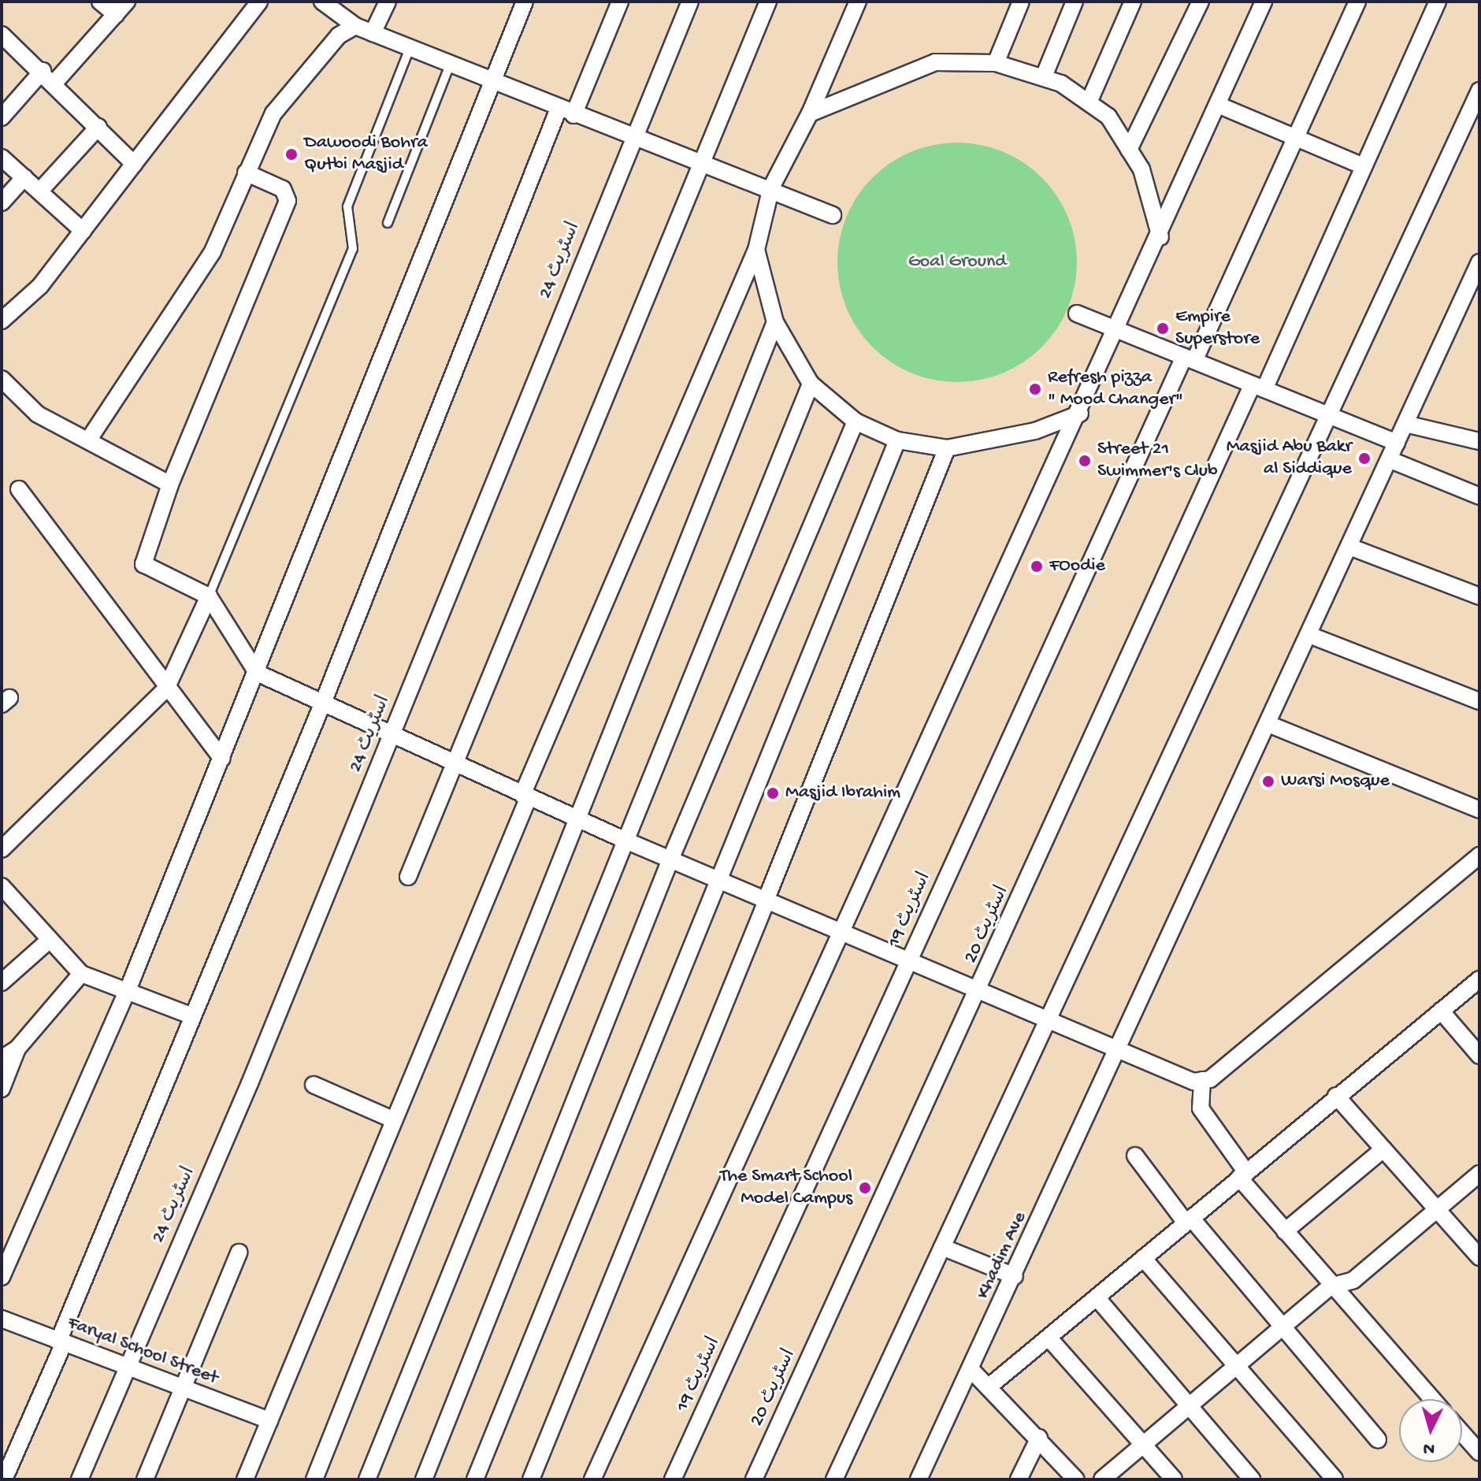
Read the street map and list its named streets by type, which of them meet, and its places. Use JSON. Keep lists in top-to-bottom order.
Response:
{
  "streets": {
    "street": [
      "اسٹریٹ 24",
      "اسٹریٹ 19",
      "اسٹریٹ 20",
      "Khadim Ave",
      "Faryal School Street"
    ]
  },
  "crossings": [
    ["اسٹریٹ 24", "Faryal School Street"]
  ],
  "parks": ["Goal Ground"],
  "places": [
    "Dawoodi Bohra Qutbi Masjid",
    "Empire Superstore",
    "Refresh pizza \" Mood Changer\"",
    "Masjid Abu Bakr al Siddique",
    "Street 21 Swimmer's Club",
    "FOodie",
    "Warsi Mosque",
    "Masjid Ibrahim",
    "The Smart School Model Campus"
  ],
  "north": "bottom"
}
